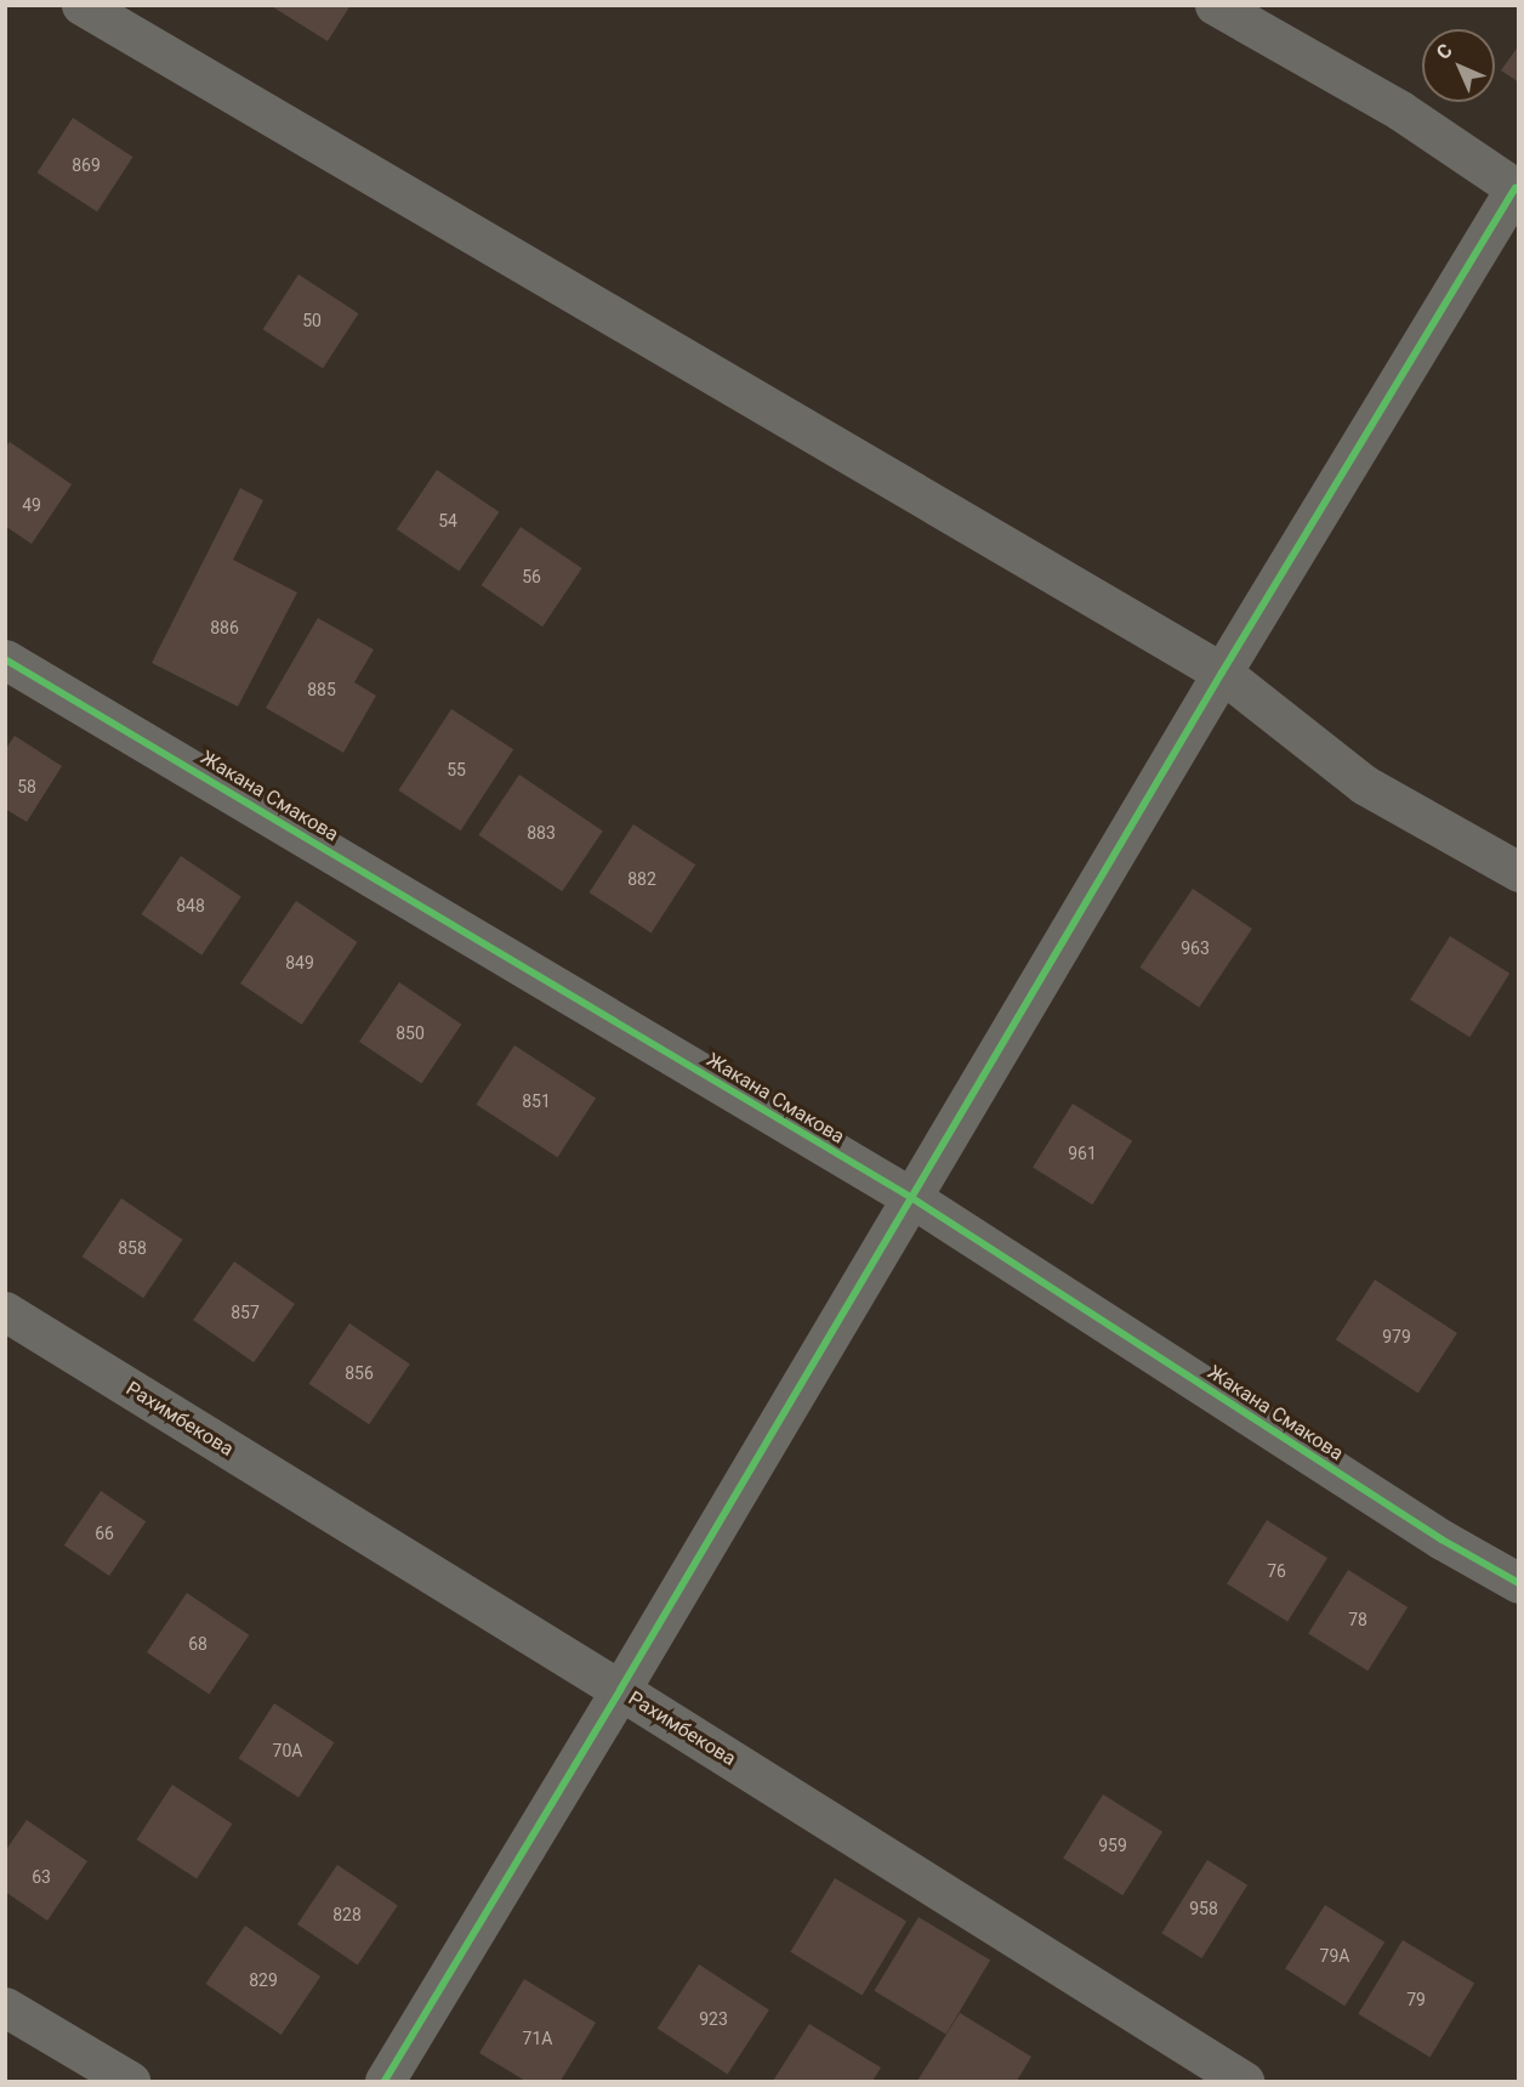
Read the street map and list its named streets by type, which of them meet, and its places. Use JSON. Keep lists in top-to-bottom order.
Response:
{
  "streets": {
    "street": ["Жакана Смакова", "Рахимбекова"]
  },
  "house_numbers": [
    "869",
    "50",
    "49",
    "54",
    "56",
    "886",
    "885",
    "55",
    "58",
    "883",
    "882",
    "848",
    "963",
    "849",
    "850",
    "851",
    "961",
    "858",
    "857",
    "979",
    "856",
    "66",
    "76",
    "78",
    "68",
    "70А",
    "959",
    "63",
    "958",
    "828",
    "79А",
    "829",
    "79",
    "923",
    "71А"
  ],
  "north": "top left"
}
